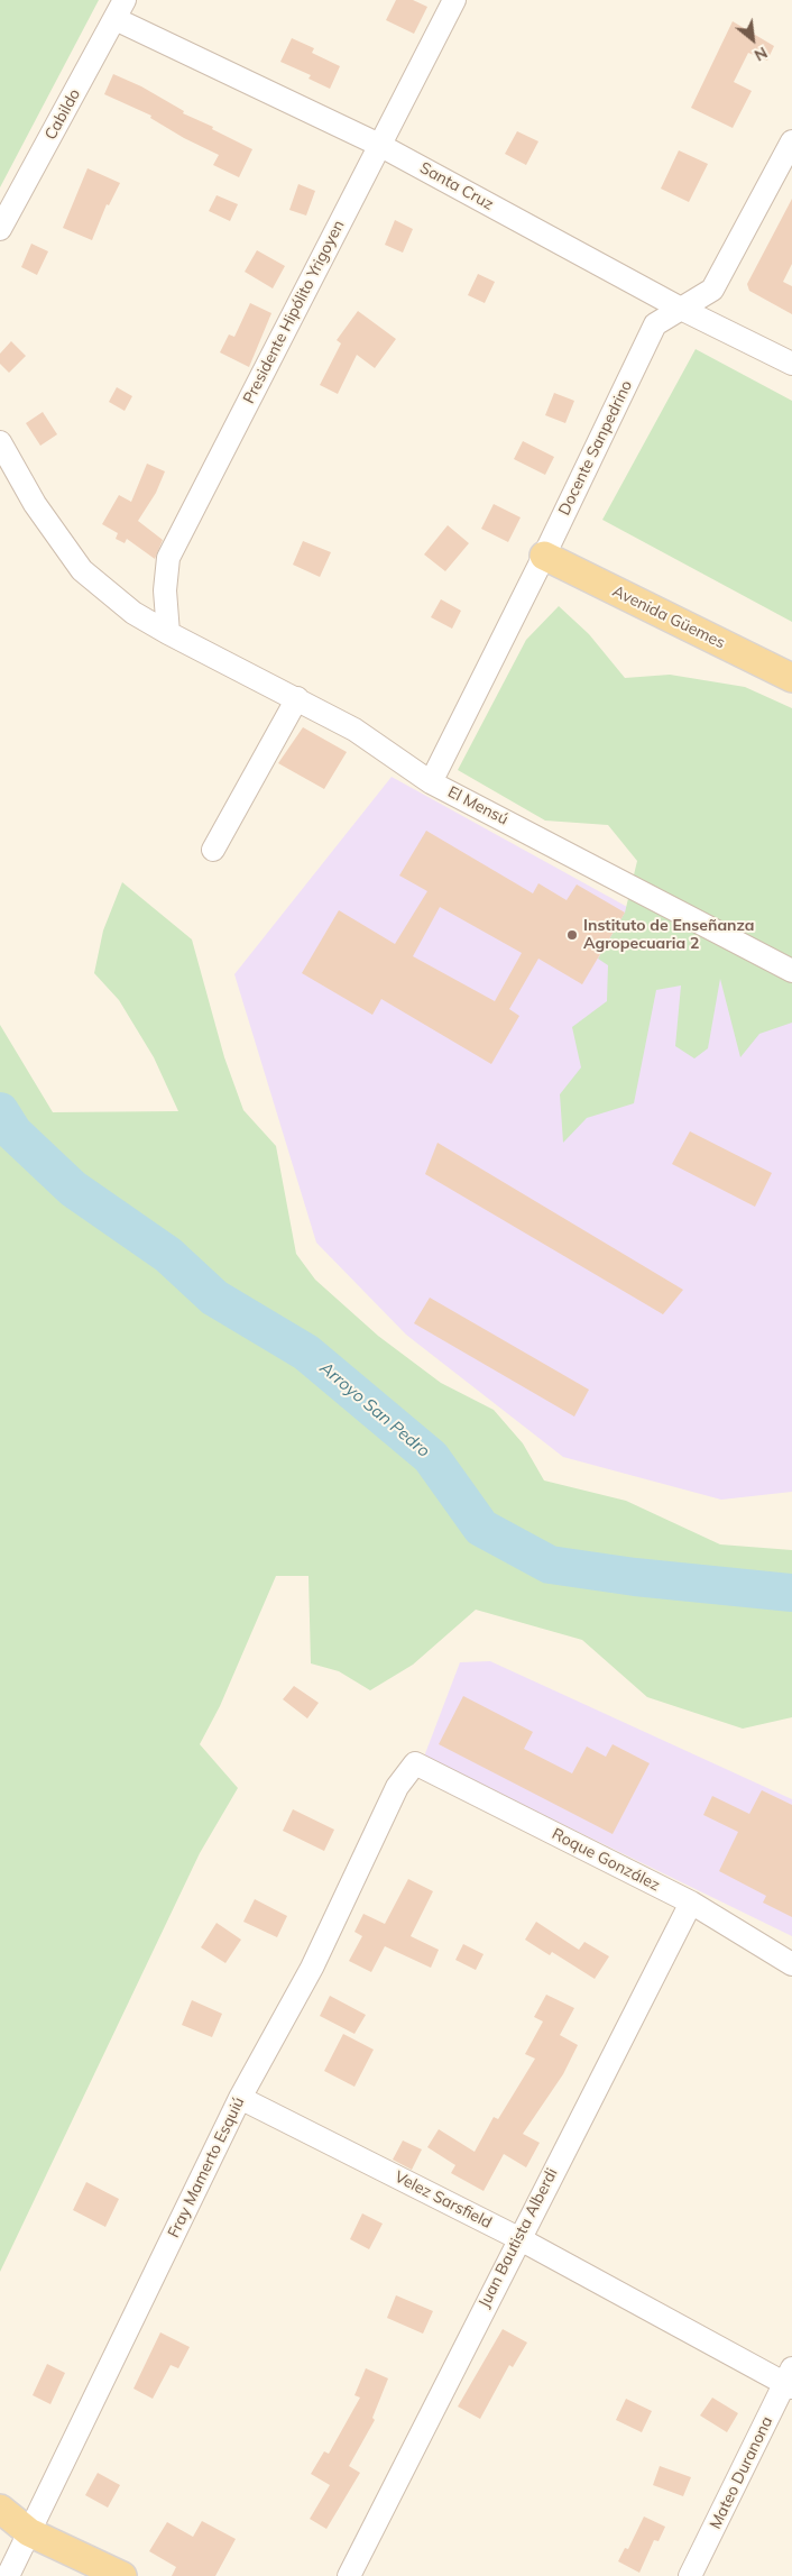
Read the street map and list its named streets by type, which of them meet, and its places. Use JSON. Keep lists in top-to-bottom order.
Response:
{
  "streets": {
    "main road": ["Avenida Güemes"],
    "street": [
      "Cabildo",
      "Santa Cruz",
      "Presidente Hipólito Yrigoyen",
      "Docente Sanpedrino",
      "El Mensú",
      "Roque González",
      "Fray Mamerto Esquiú",
      "Velez Sarsfield",
      "Juan Bautista Alberdi",
      "Mateo Duranona"
    ]
  },
  "crossings": [
    ["Cabildo", "Santa Cruz"],
    ["Santa Cruz", "Presidente Hipólito Yrigoyen"],
    ["Santa Cruz", "Docente Sanpedrino"],
    ["Presidente Hipólito Yrigoyen", "El Mensú"],
    ["Docente Sanpedrino", "Avenida Güemes"],
    ["Docente Sanpedrino", "El Mensú"],
    ["Roque González", "Fray Mamerto Esquiú"],
    ["Roque González", "Juan Bautista Alberdi"],
    ["Fray Mamerto Esquiú", "Velez Sarsfield"],
    ["Velez Sarsfield", "Juan Bautista Alberdi"],
    ["Velez Sarsfield", "Mateo Duranona"]
  ],
  "water": ["Arroyo San Pedro"],
  "places": ["Instituto de Enseñanza Agropecuaria 2"],
  "north": "bottom right"
}
